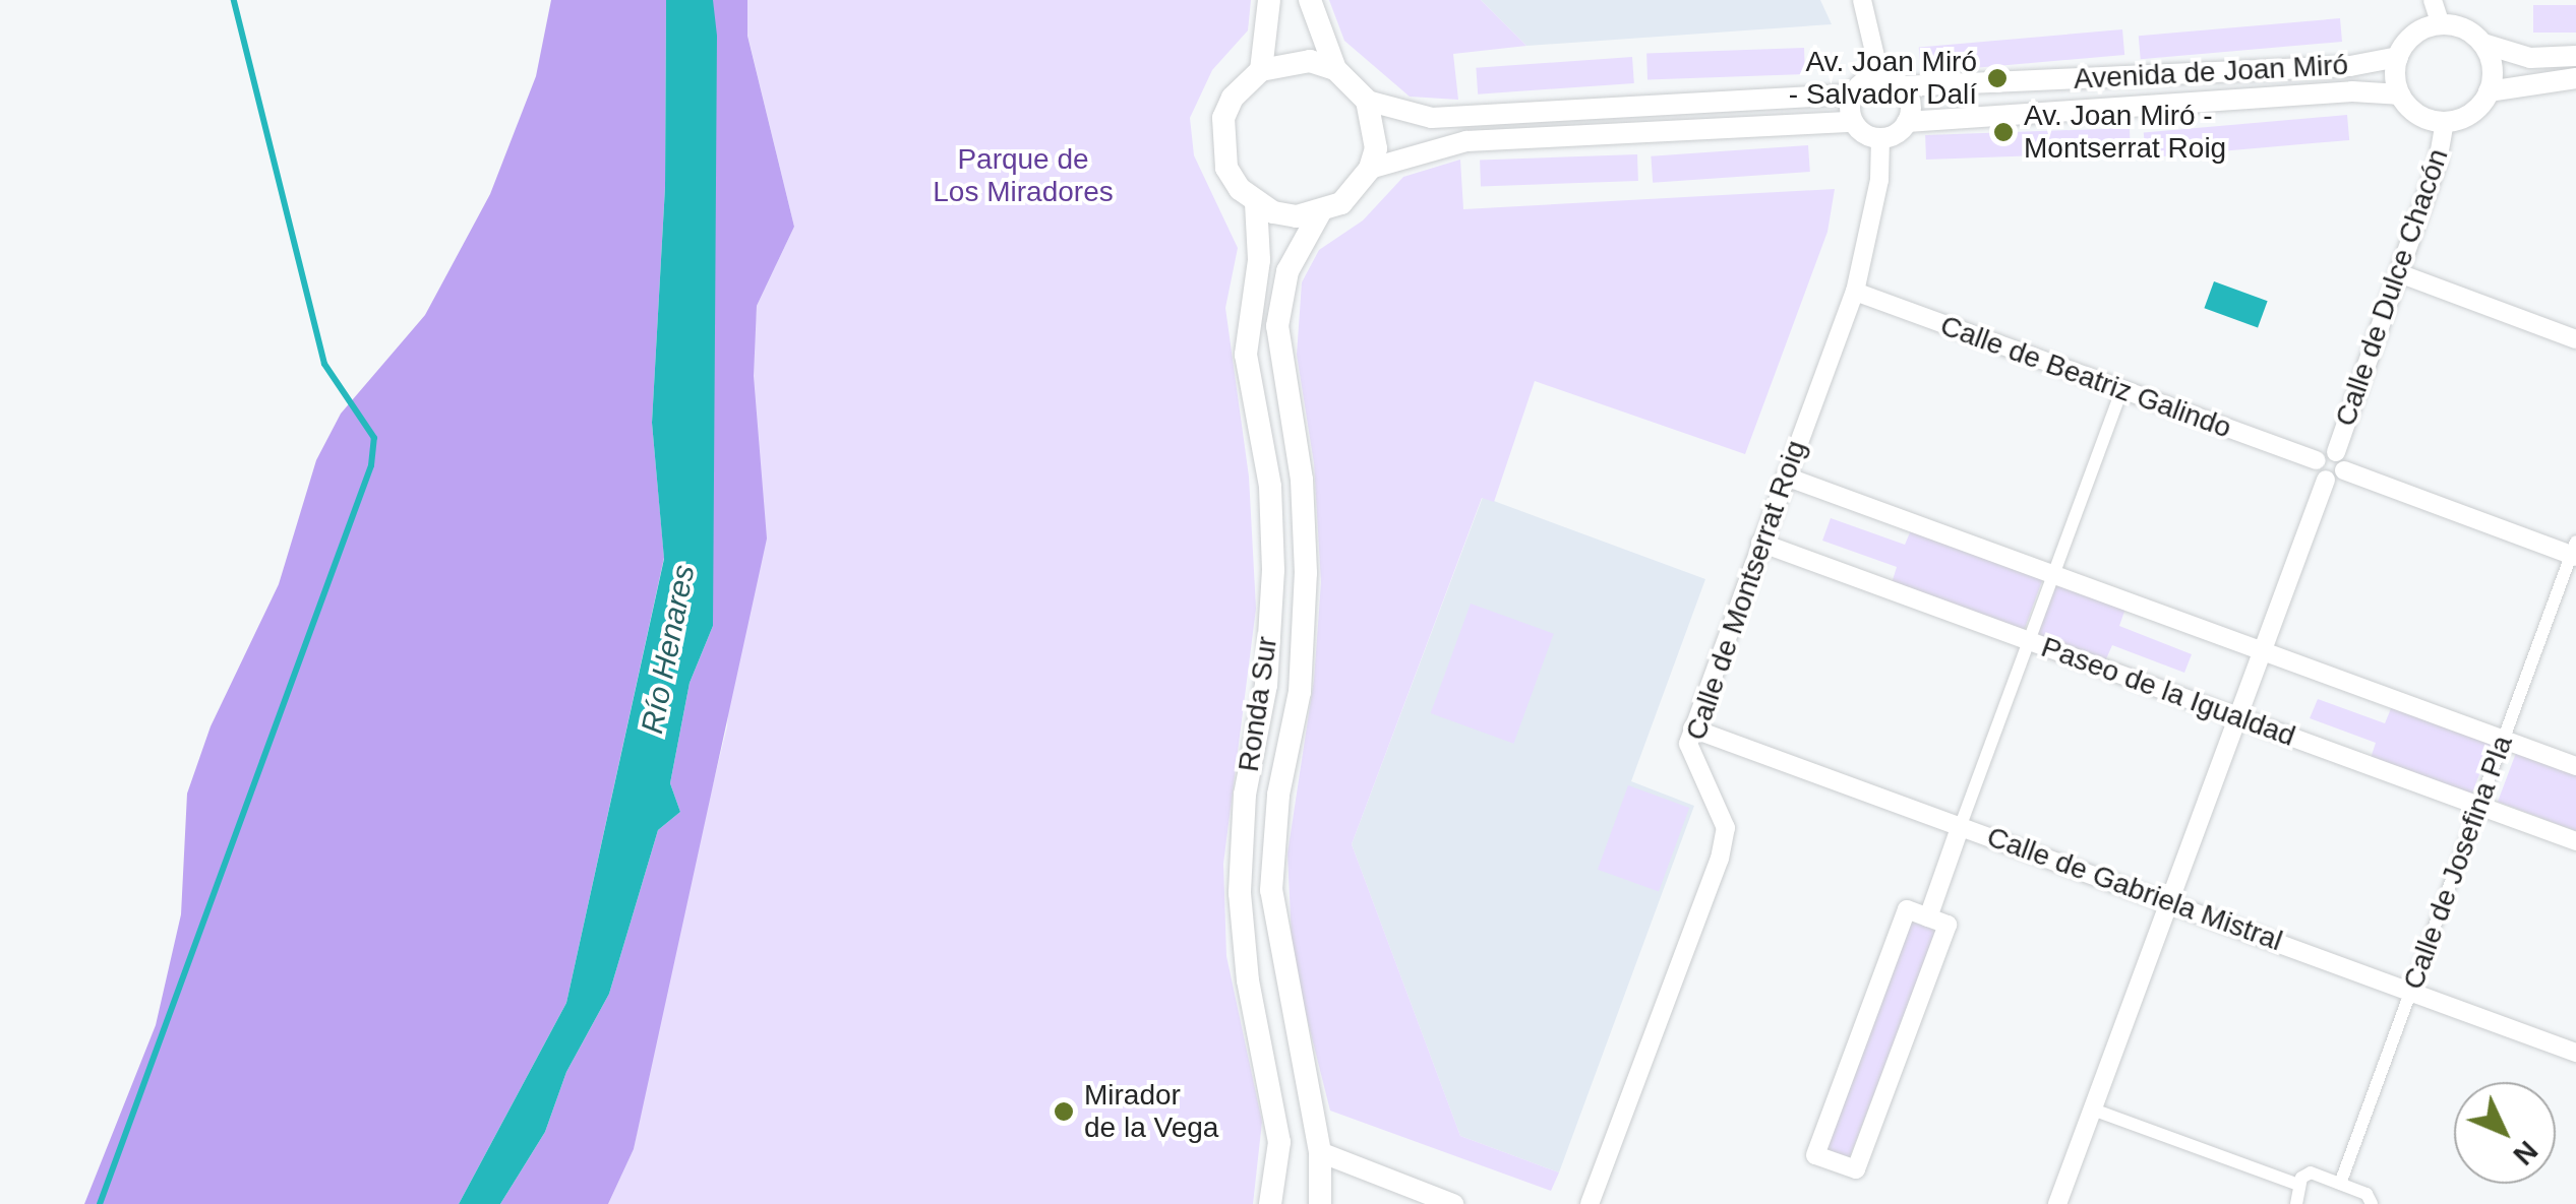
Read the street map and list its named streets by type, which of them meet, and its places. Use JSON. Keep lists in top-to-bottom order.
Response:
{
  "streets": {
    "main road": ["Ronda Sur"],
    "street": [
      "Avenida de Joan Miró",
      "Calle de Dulce Chacón",
      "Calle de Beatriz Galindo",
      "Calle de Montserrat Roig",
      "Paseo de la Igualdad",
      "Calle de Josefina Pla",
      "Calle de Gabriela Mistral"
    ]
  },
  "crossings": [
    ["Avenida de Joan Miró", "Calle de Dulce Chacón"],
    ["Avenida de Joan Miró", "Calle de Montserrat Roig"],
    ["Calle de Beatriz Galindo", "Calle de Montserrat Roig"],
    ["Calle de Montserrat Roig", "Paseo de la Igualdad"],
    ["Calle de Montserrat Roig", "Calle de Gabriela Mistral"],
    ["Paseo de la Igualdad", "Calle de Josefina Pla"],
    ["Calle de Josefina Pla", "Calle de Gabriela Mistral"]
  ],
  "water": ["Río Henares"],
  "parks": ["Parque de Los Miradores"],
  "places": ["Av. Joan Miró - Salvador Dalí", "Av. Joan Miró - Montserrat Roig", "Mirador de la Vega"],
  "north": "bottom right"
}
